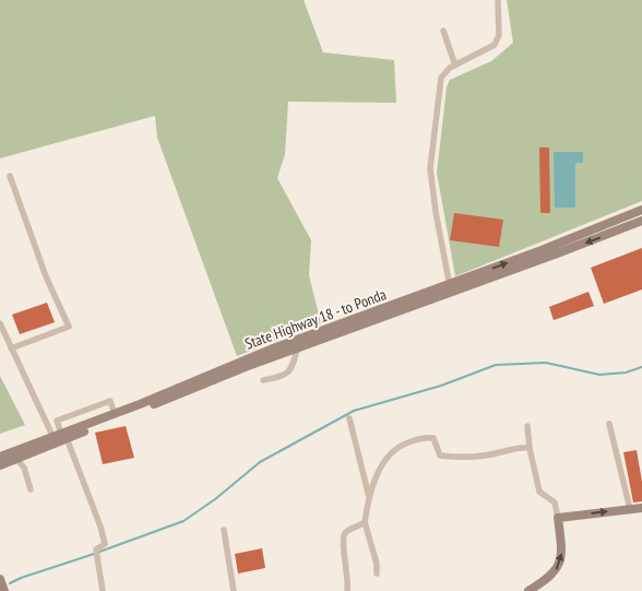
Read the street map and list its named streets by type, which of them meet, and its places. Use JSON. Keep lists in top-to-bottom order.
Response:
{
  "streets": {
    "main road": ["State Highway 18 - to Ponda"]
  }
}
